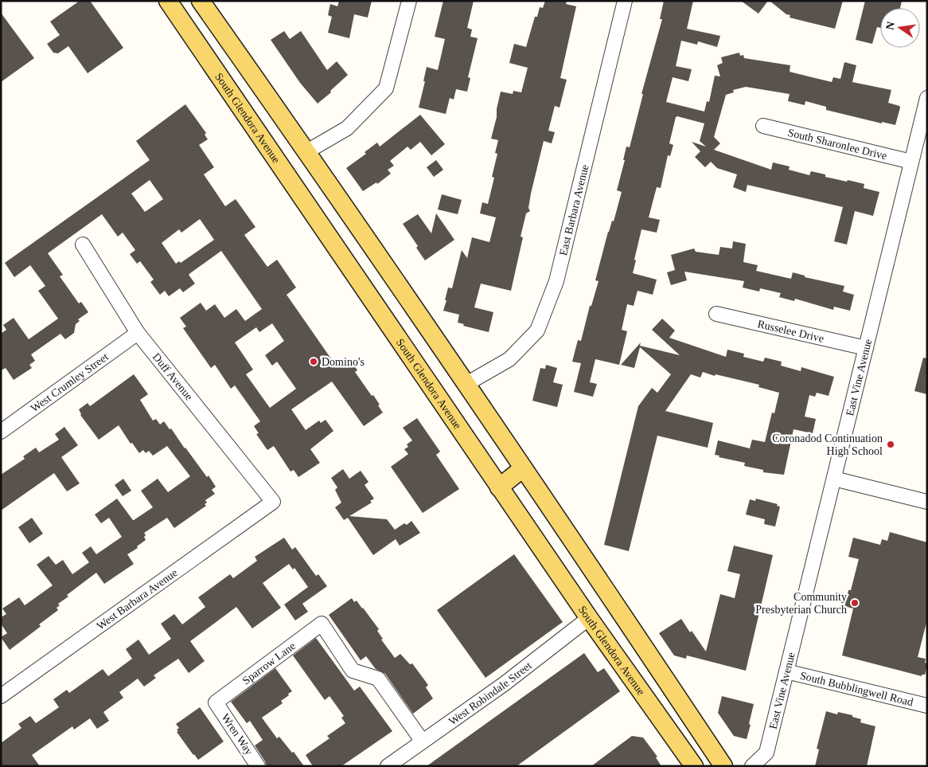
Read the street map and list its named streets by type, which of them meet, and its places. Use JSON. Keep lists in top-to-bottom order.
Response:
{
  "streets": {
    "main road": ["South Glendora Avenue"],
    "street": [
      "South Sharonlee Drive",
      "East Barbara Avenue",
      "Russelee Drive",
      "Duff Avenue",
      "East Vine Avenue",
      "West Crumley Street",
      "West Barbara Avenue",
      "Sparrow Lane",
      "South Bubblingwell Road",
      "West Robindale Street",
      "Wren Way"
    ]
  },
  "crossings": [
    ["South Glendora Avenue", "West Robindale Street"],
    ["South Sharonlee Drive", "East Vine Avenue"],
    ["Russelee Drive", "East Vine Avenue"],
    ["Duff Avenue", "West Crumley Street"],
    ["Duff Avenue", "West Barbara Avenue"],
    ["East Vine Avenue", "South Bubblingwell Road"],
    ["Sparrow Lane", "West Robindale Street"],
    ["Sparrow Lane", "Wren Way"]
  ],
  "places": ["Domino's", "Coronadod Continuation High School", "Community Presbyterian Church"],
  "north": "left"
}
